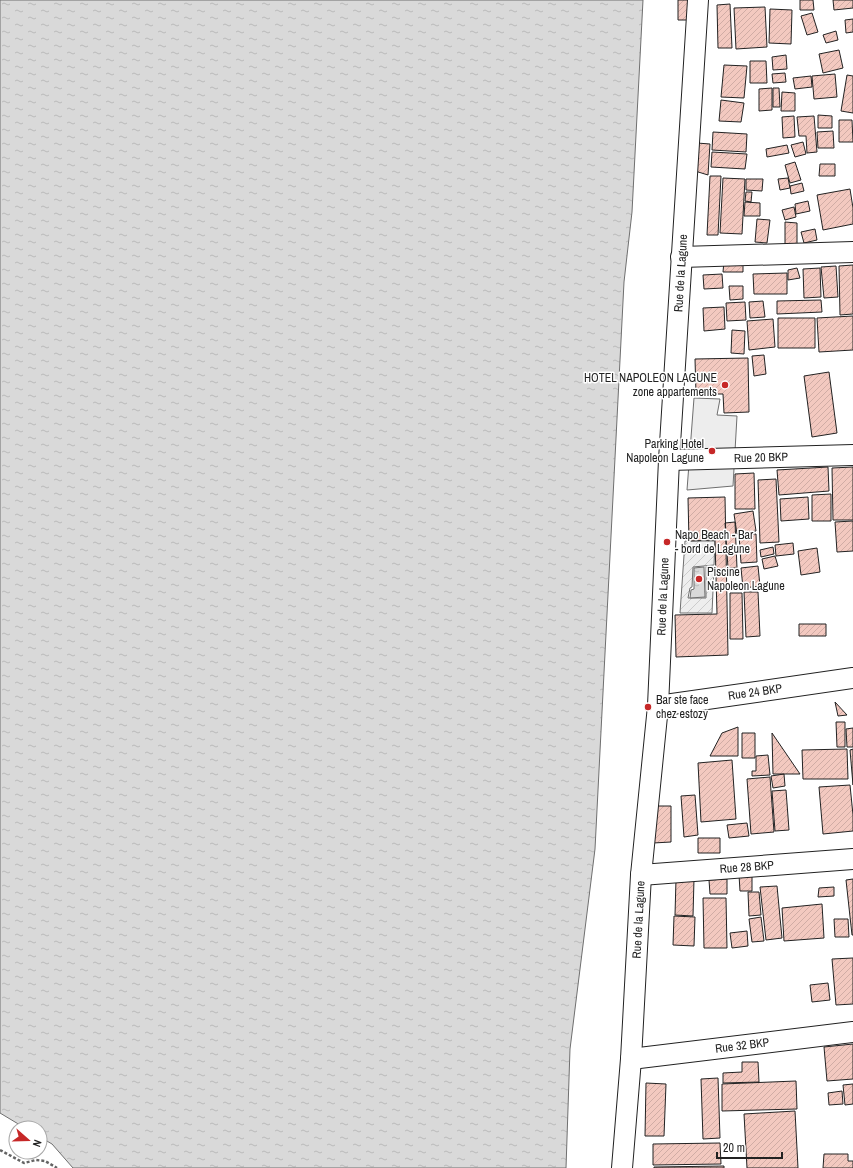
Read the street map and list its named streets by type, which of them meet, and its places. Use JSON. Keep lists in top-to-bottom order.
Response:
{
  "streets": {
    "street": [
      "Rue de la Lagune",
      "Rue 20 BKP",
      "Rue 24 BKP",
      "Rue 28 BKP",
      "Rue 32 BKP"
    ]
  },
  "crossings": [
    ["Rue de la Lagune", "Rue 20 BKP"],
    ["Rue de la Lagune", "Rue 24 BKP"],
    ["Rue de la Lagune", "Rue 28 BKP"],
    ["Rue de la Lagune", "Rue 32 BKP"]
  ],
  "places": [
    "HOTEL NAPOLEON LAGUNE zone appartements",
    "Parking Hotel Napoleon Lagune",
    "Napo Beach - Bar - bord de Lagune",
    "Piscine Napoleon Lagune",
    "Bar ste face chez estozy"
  ],
  "scale_bar": "20 m",
  "north": "right"
}
